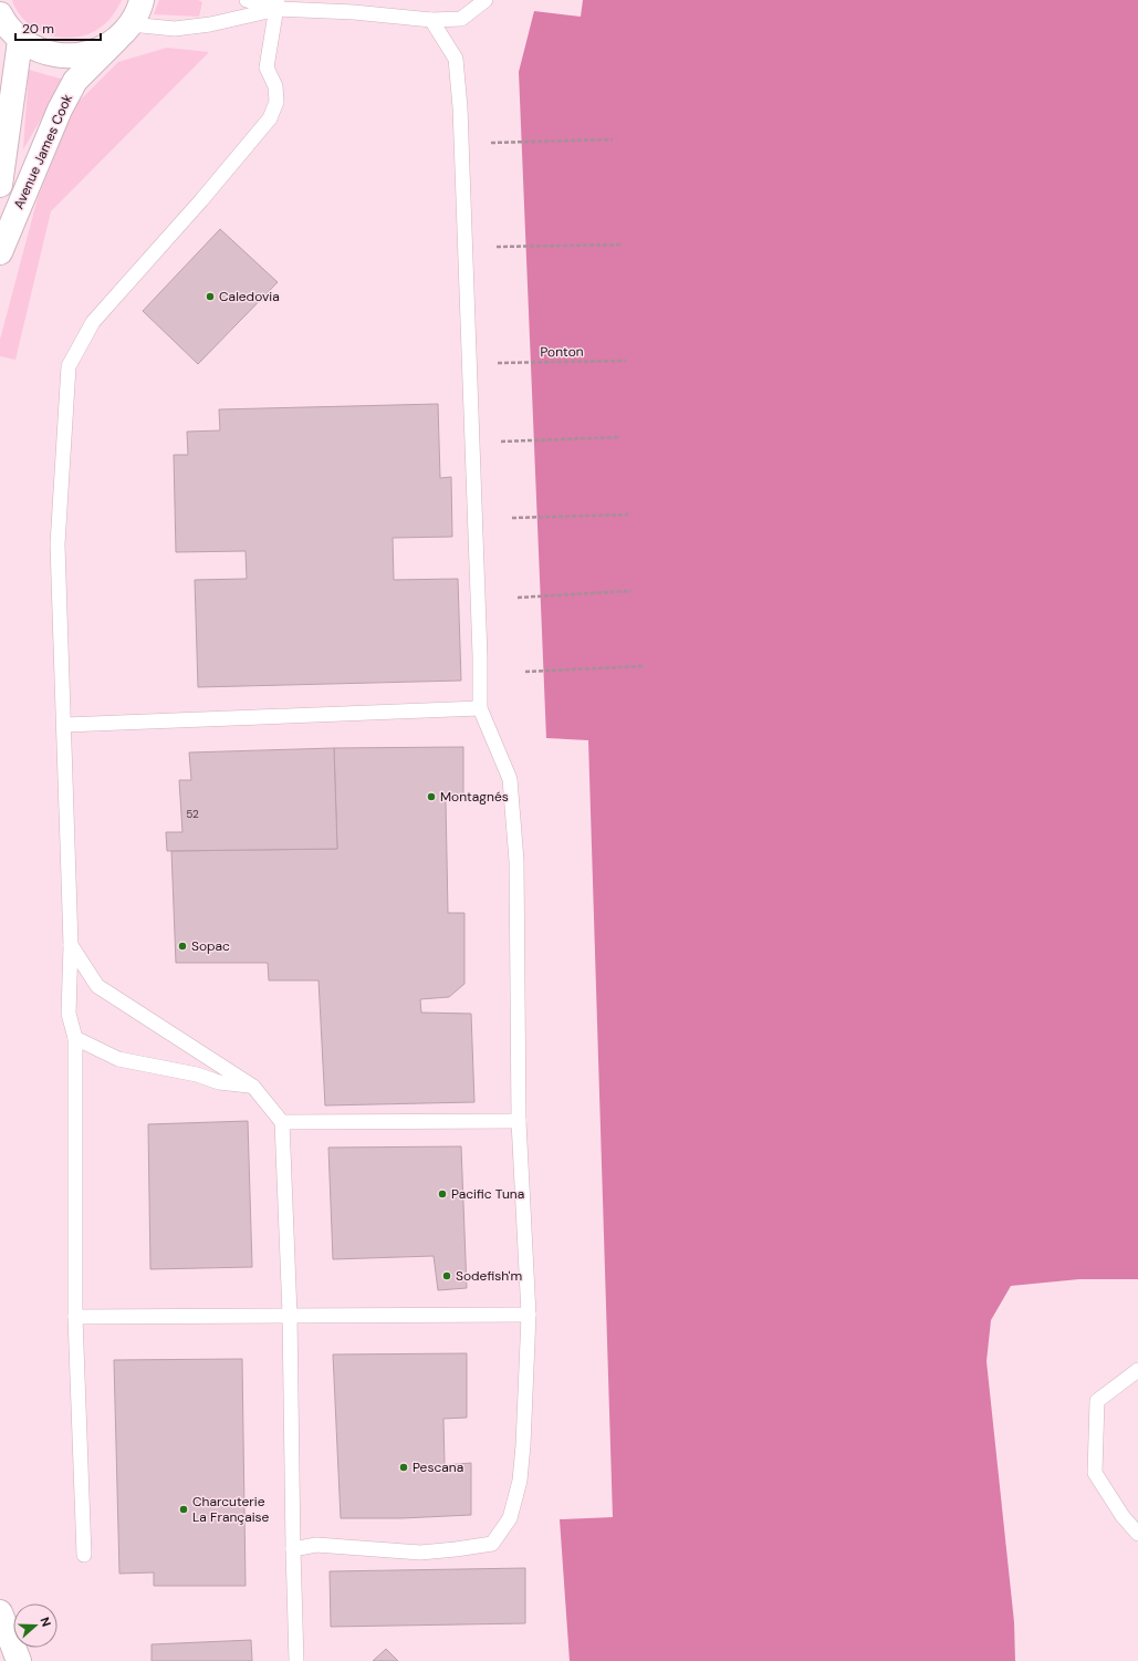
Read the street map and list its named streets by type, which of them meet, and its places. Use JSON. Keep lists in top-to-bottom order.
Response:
{
  "streets": {
    "main road": ["Avenue James Cook"],
    "path": ["Ponton"]
  },
  "places": [
    "Caledovia",
    "Montagnés",
    "Sopac",
    "Pacific Tuna",
    "Sodefish'm",
    "Pescana",
    "Charcuterie La Française"
  ],
  "house_numbers": ["52"],
  "scale_bar": "20 m",
  "north": "right"
}
